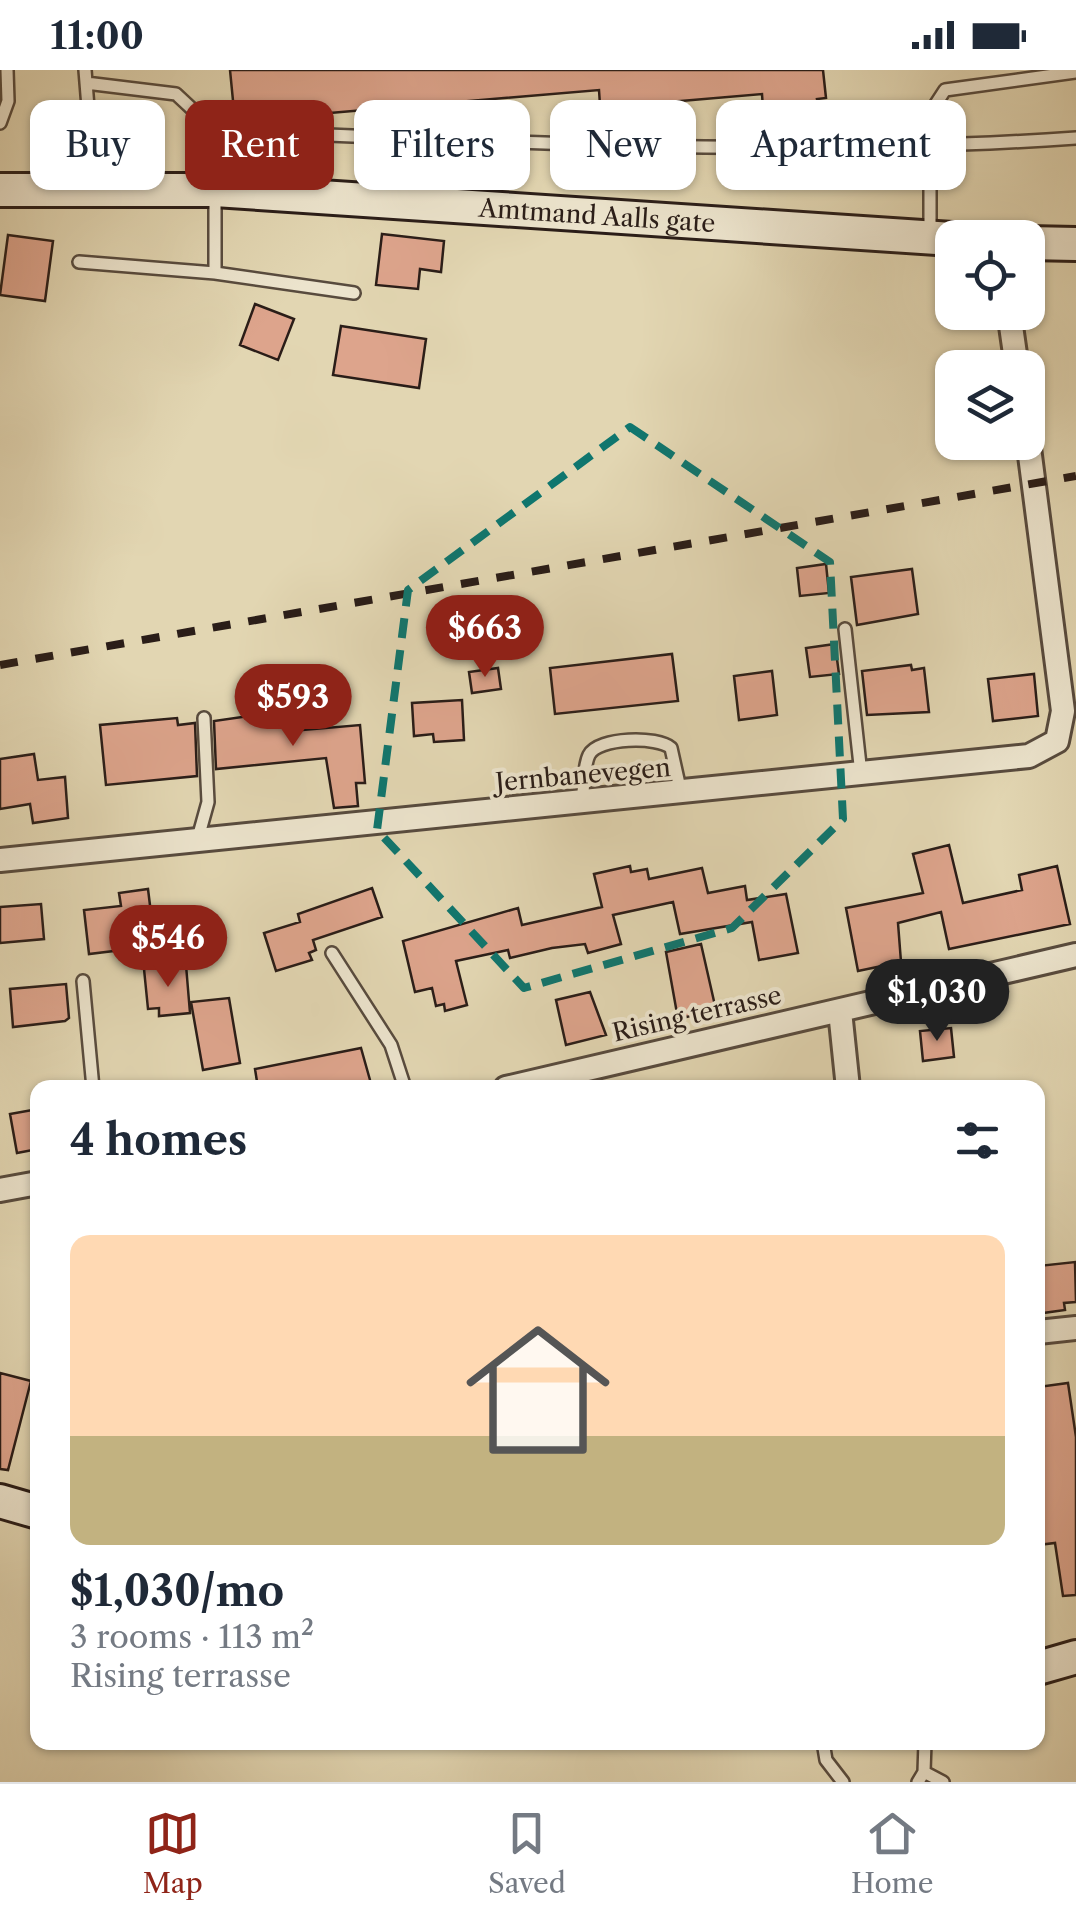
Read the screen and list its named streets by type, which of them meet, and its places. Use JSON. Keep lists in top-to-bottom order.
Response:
{
  "streets": {
    "main road": ["Amtmand Aalls gate"],
    "street": ["Jernbanevegen", "Rising terrasse"]
  },
  "page": {
    "status": "11:00",
    "chip": [
      "Buy",
      "Rent",
      "Filters",
      "New",
      "Apartment"
    ],
    "price": [
      "$663",
      "$593",
      "$546",
      "$1,030"
    ],
    "heading": "4 homes",
    "list": [
      {
        "name": "$1,030/mo",
        "note": "3 rooms · 113 m² · Rising terrasse"
      }
    ],
    "tabs": ["Map", "Saved", "Home"]
  }
}
